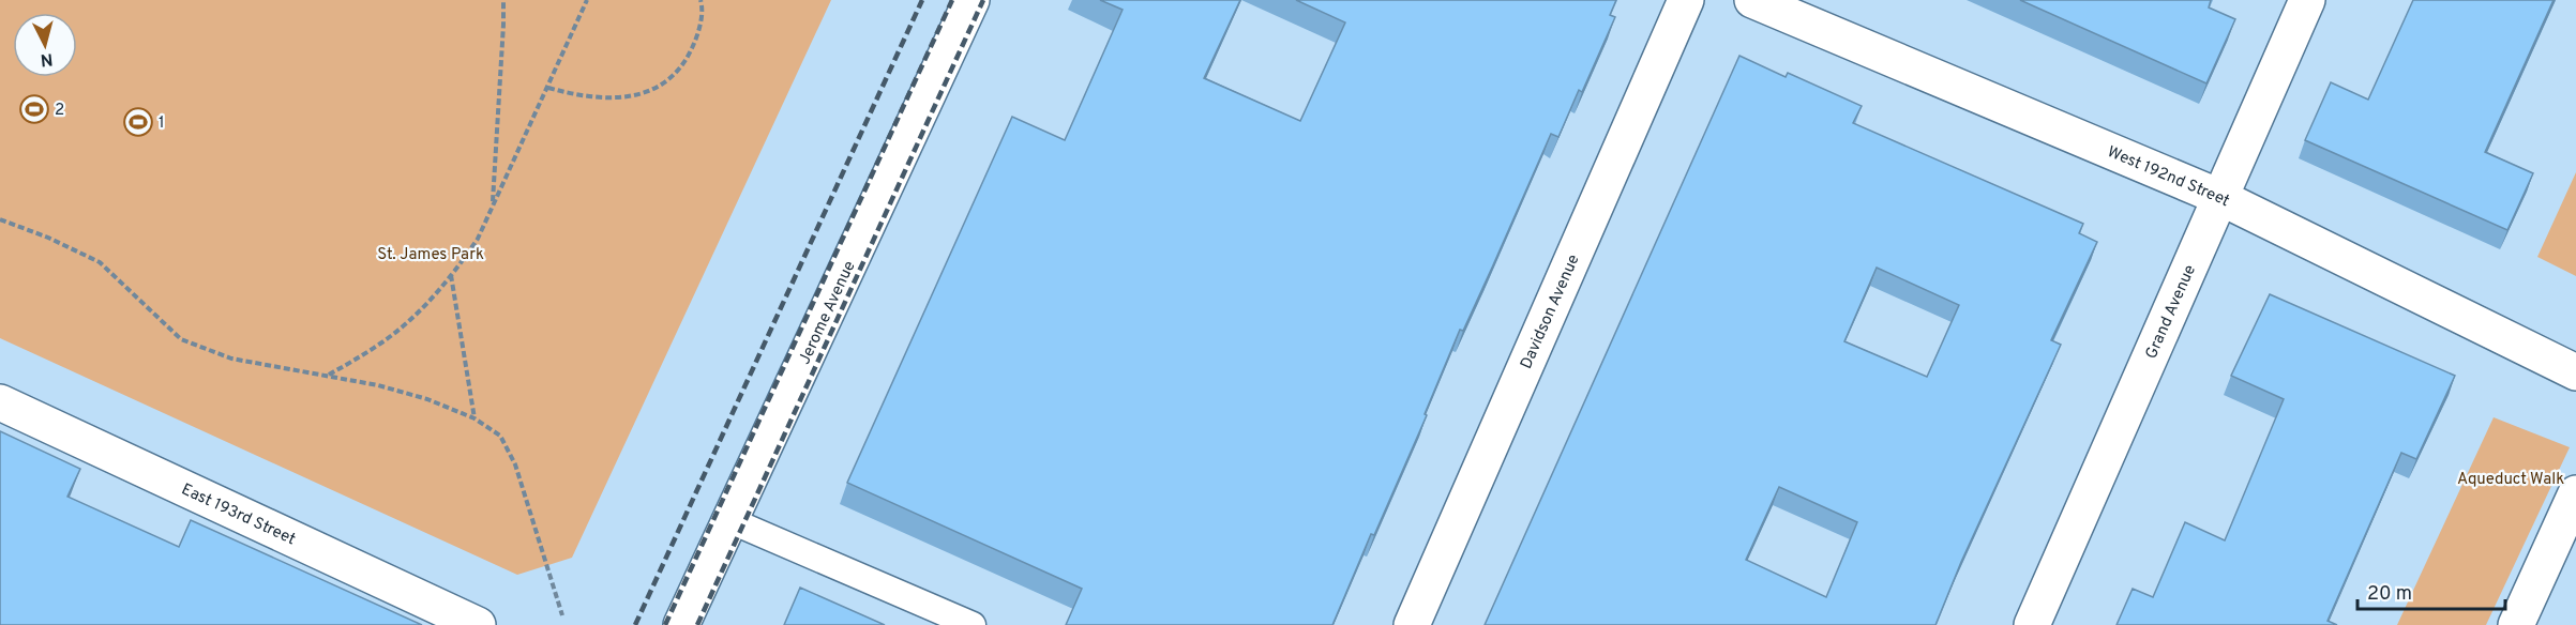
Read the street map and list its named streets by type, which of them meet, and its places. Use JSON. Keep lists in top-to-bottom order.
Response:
{
  "streets": {
    "street": [
      "West 192nd Street",
      "Jerome Avenue",
      "Davidson Avenue",
      "Grand Avenue",
      "East 193rd Street"
    ]
  },
  "crossings": [
    ["West 192nd Street", "Grand Avenue"]
  ],
  "parks": ["St. James Park", "Aqueduct Walk"],
  "places": {
    "sports": ["2", "1"]
  },
  "scale_bar": "20 m",
  "north": "bottom"
}
